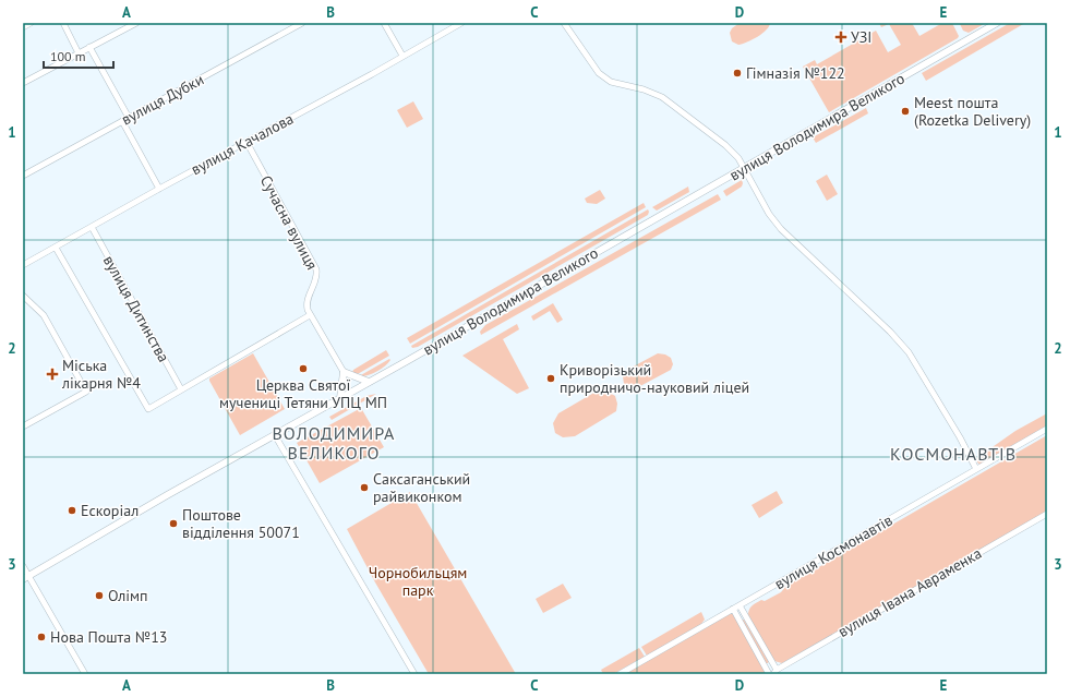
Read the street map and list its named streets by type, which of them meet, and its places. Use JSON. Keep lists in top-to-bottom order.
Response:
{
  "streets": {
    "main road": ["вулиця Володимира Великого"],
    "street": [
      "вулиця Дубки",
      "вулиця Качалова",
      "Сучасна вулиця",
      "вулиця Дитинства",
      "вулиця Космонавтів",
      "вулиця Івана Авраменка"
    ]
  },
  "crossings": [
    ["вулиця Качалова", "Сучасна вулиця"],
    ["вулиця Качалова", "вулиця Дитинства"]
  ],
  "districts": ["ВОЛОДИМИРА ВЕЛИКОГО", "КОСМОНАВТІВ"],
  "parks": ["Чорнобильцям парк"],
  "places": {
    "health": ["УЗІ", "Міська лікарня №4"],
    "other": [
      "Гімназія №122",
      "Meest пошта (Rozetka Delivery)",
      "Церква Святої мучениці Тетяни УПЦ МП",
      "Криворізький природничо-науковий ліцей",
      "Саксаганський райвиконком",
      "Ескоріал",
      "Поштове відділення 50071",
      "Олімп",
      "Нова Пошта №13"
    ]
  },
  "scale_bar": "100 m",
  "grid": {
    "columns": [
      "A",
      "B",
      "C",
      "D",
      "E"
    ],
    "rows": ["1", "2", "3"]
  }
}
